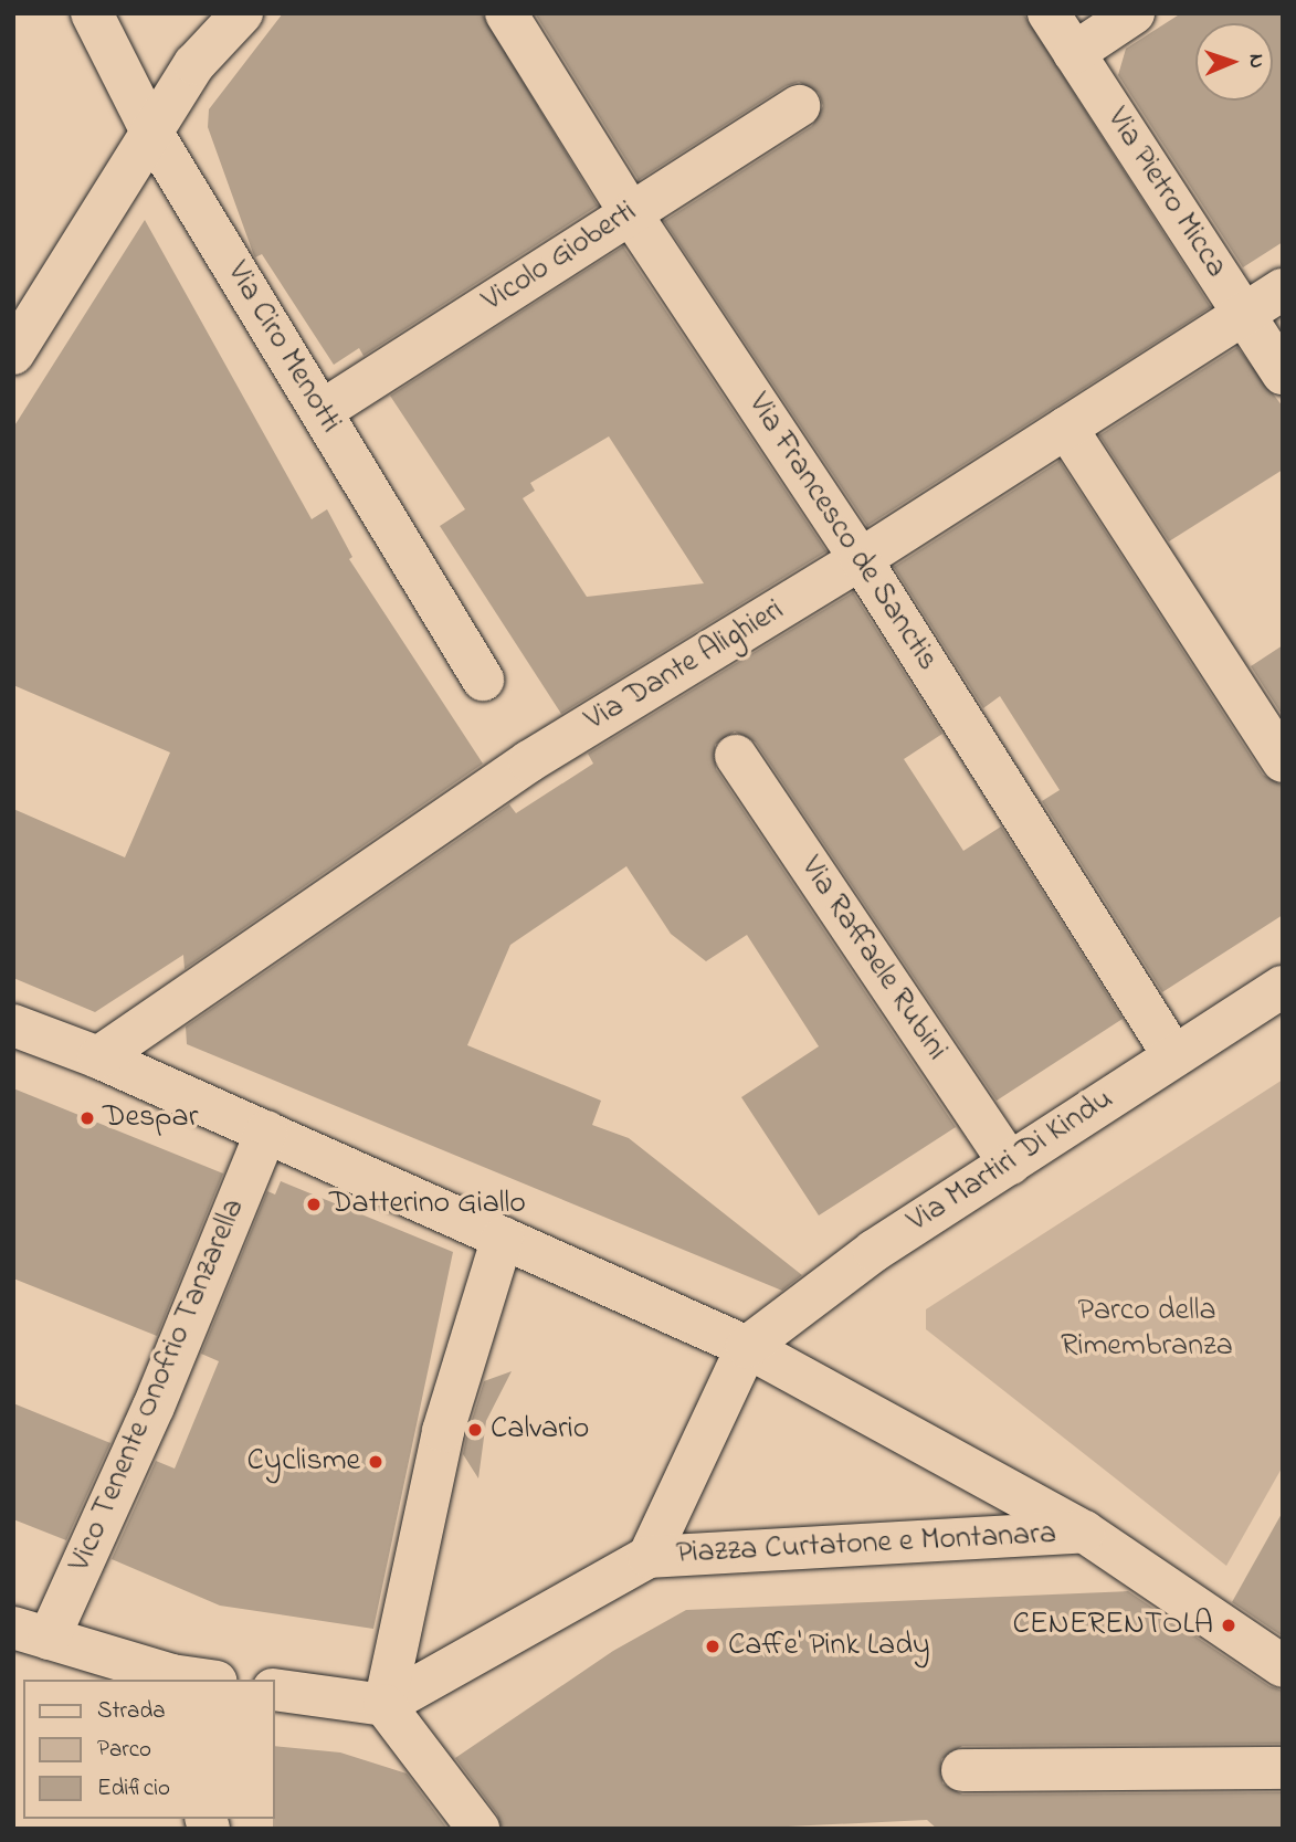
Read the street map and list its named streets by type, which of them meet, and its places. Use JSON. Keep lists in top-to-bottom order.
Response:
{
  "streets": {
    "street": [
      "Via Pietro Micca",
      "Vicolo Gioberti",
      "Via Ciro Menotti",
      "Via Francesco de Sanctis",
      "Via Dante Alighieri",
      "Via Raffaele Rubini",
      "Via Martiri Di Kindu",
      "Vico Tenente Onofrio Tanzarella",
      "Piazza Curtatone e Montanara"
    ]
  },
  "crossings": [
    ["Via Pietro Micca", "Via Dante Alighieri"],
    ["Vicolo Gioberti", "Via Ciro Menotti"],
    ["Vicolo Gioberti", "Via Francesco de Sanctis"],
    ["Via Francesco de Sanctis", "Via Dante Alighieri"],
    ["Via Francesco de Sanctis", "Via Martiri Di Kindu"],
    ["Via Dante Alighieri", "Piazza Curtatone e Montanara"],
    ["Via Raffaele Rubini", "Via Martiri Di Kindu"],
    ["Via Martiri Di Kindu", "Piazza Curtatone e Montanara"],
    ["Vico Tenente Onofrio Tanzarella", "Piazza Curtatone e Montanara"]
  ],
  "parks": ["Parco della Rimembranza"],
  "places": [
    "Despar",
    "Datterino Giallo",
    "Calvario",
    "Cyclisme",
    "CENERENTOLA",
    "Caffe' Pink Lady"
  ],
  "legend": ["Strada", "Parco", "Edificio"],
  "north": "right"
}
